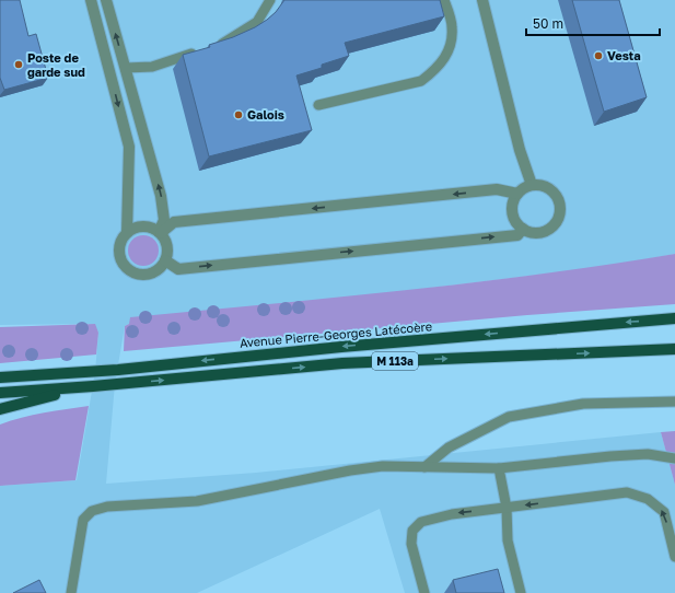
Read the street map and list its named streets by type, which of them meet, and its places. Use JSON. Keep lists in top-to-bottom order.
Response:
{
  "streets": {
    "main road": ["Avenue Pierre-Georges Latécoère", "M 113a"]
  },
  "places": ["Vesta", "Poste de garde sud", "Galois"],
  "scale_bar": "50 m"
}
